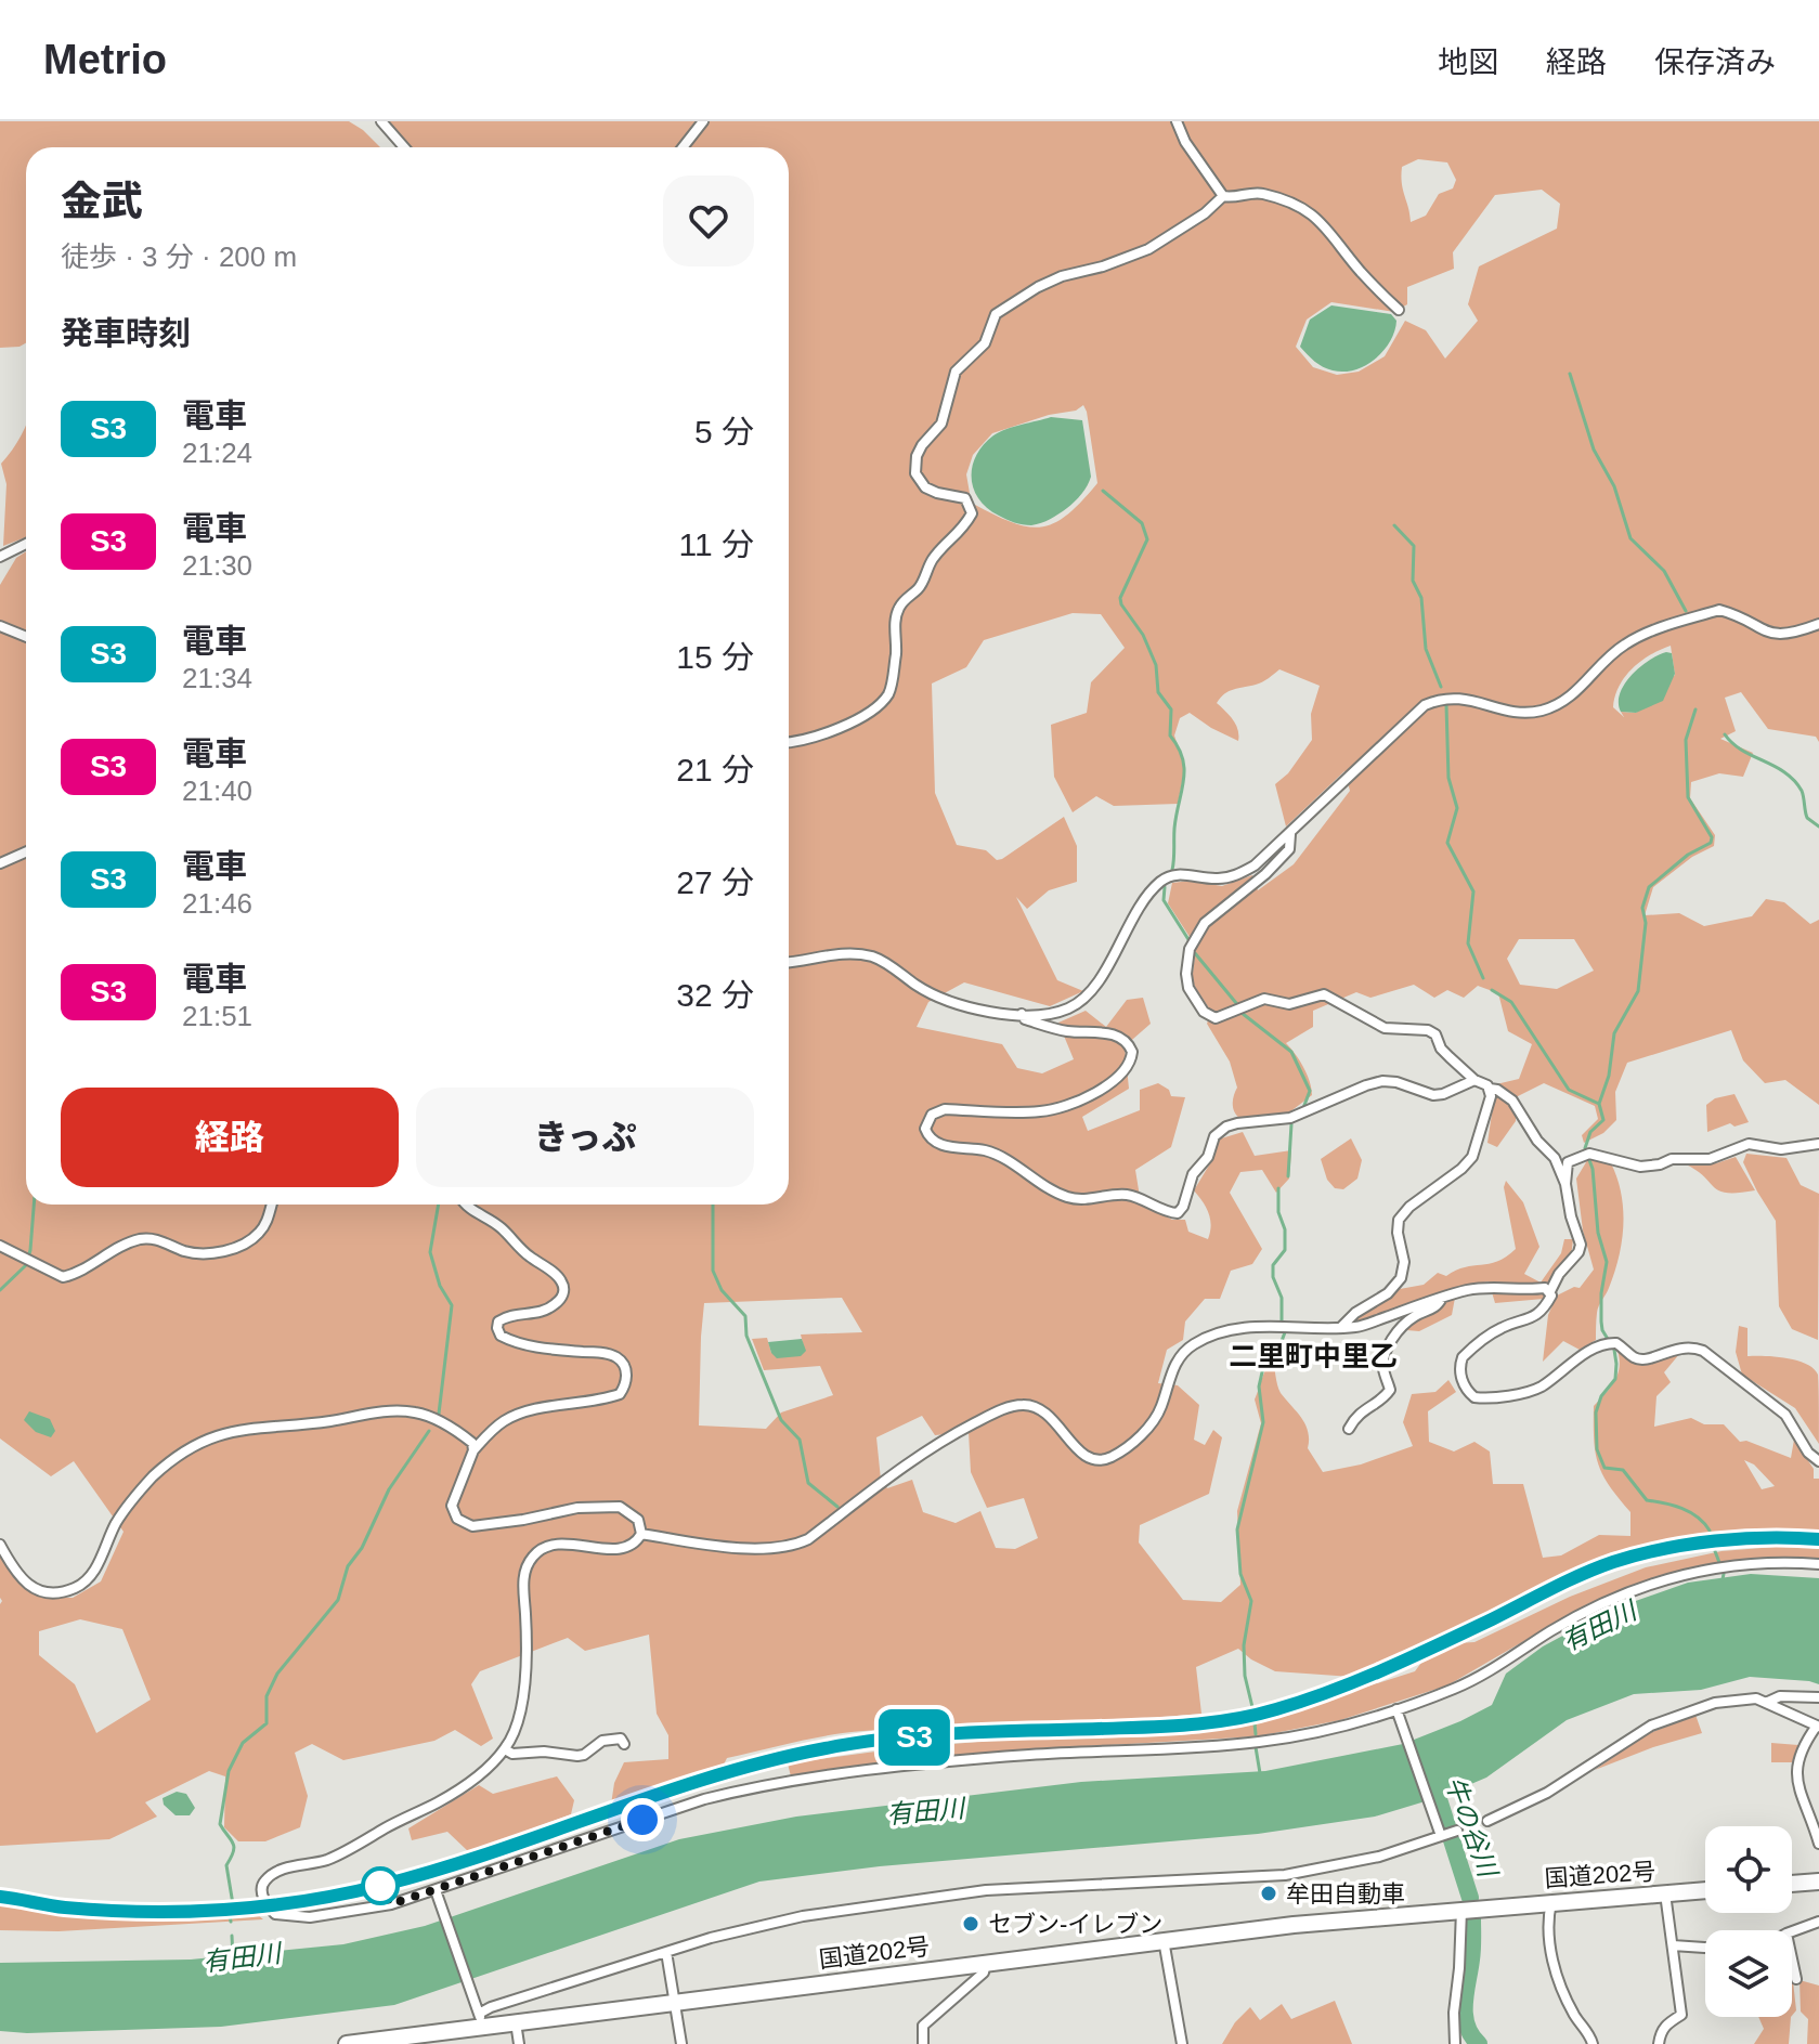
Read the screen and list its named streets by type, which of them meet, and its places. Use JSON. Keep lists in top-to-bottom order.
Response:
{
  "streets": {
    "highway": ["国道202号"]
  },
  "districts": ["二里町中里乙"],
  "water": ["有田川", "牛の谷川"],
  "places": ["牟田自動車", "セブン-イレブン"],
  "page": {
    "header": "Metrio",
    "nav": ["地図", "経路", "保存済み"],
    "on_map": "S3",
    "heading": [
      ["金武", "徒歩 · 3 分 · 200 m"],
      "発車時刻"
    ],
    "list": [
      {
        "mark": "S3",
        "name": "電車",
        "note": "21:24",
        "value": "5 分"
      },
      {
        "mark": "S3",
        "name": "電車",
        "note": "21:30",
        "value": "11 分"
      },
      {
        "mark": "S3",
        "name": "電車",
        "note": "21:34",
        "value": "15 分"
      },
      {
        "mark": "S3",
        "name": "電車",
        "note": "21:40",
        "value": "21 分"
      },
      {
        "mark": "S3",
        "name": "電車",
        "note": "21:46",
        "value": "27 分"
      },
      {
        "mark": "S3",
        "name": "電車",
        "note": "21:51",
        "value": "32 分"
      }
    ],
    "buttons": ["経路", "きっぷ"]
  }
}
